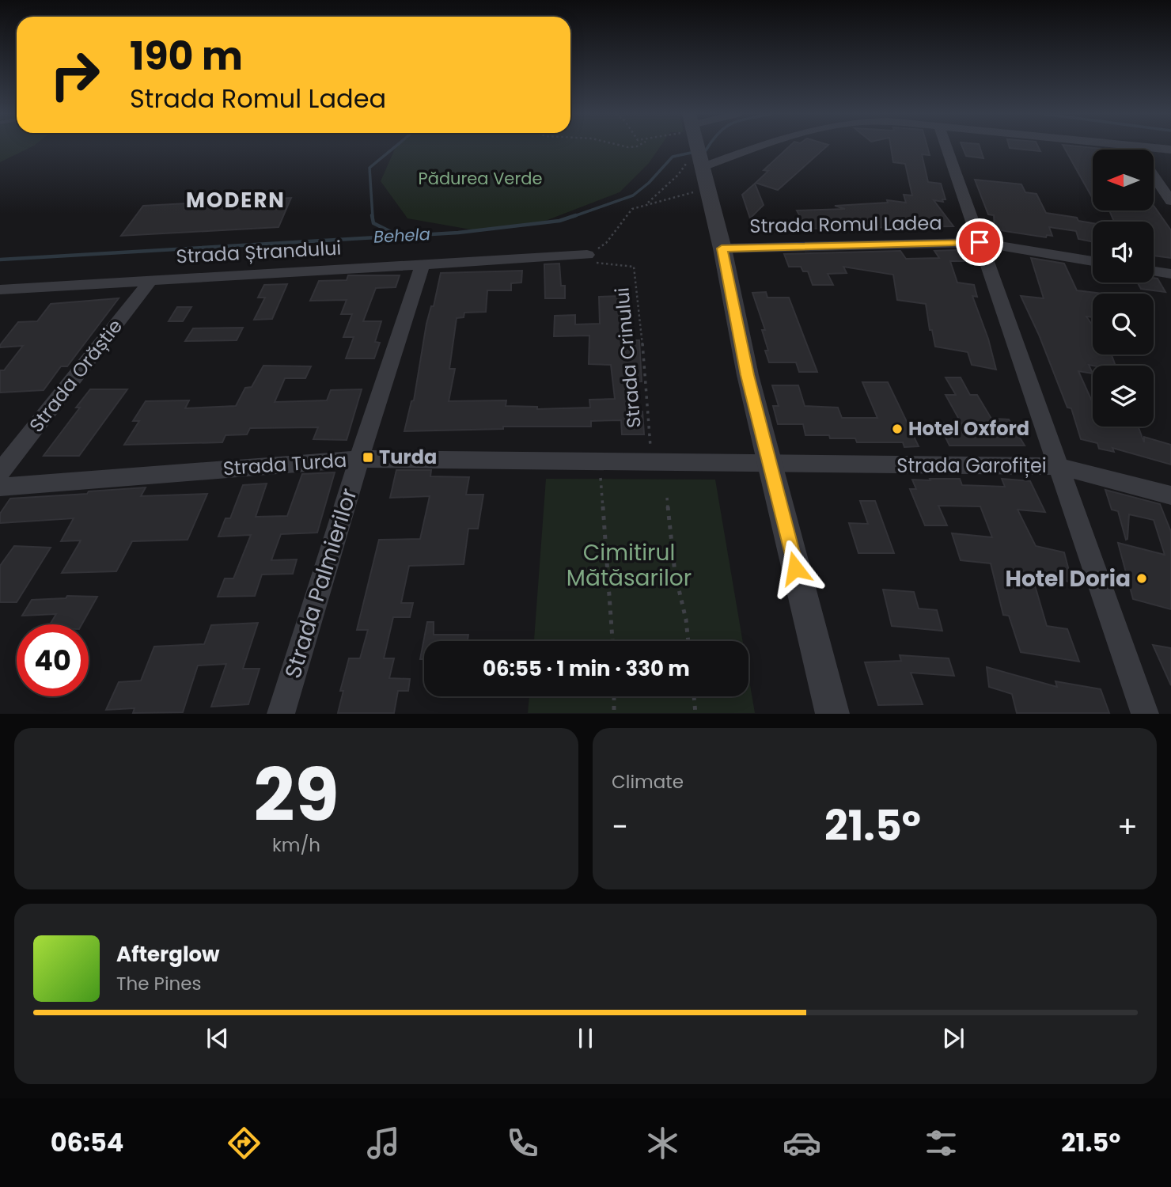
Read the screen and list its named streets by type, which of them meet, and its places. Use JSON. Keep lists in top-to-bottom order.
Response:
{
  "streets": {
    "street": [
      "Strada Romul Ladea",
      "Strada Ștrandului",
      "Strada Orăștie",
      "Strada Turda",
      "Strada Garofiței",
      "Strada Palmierilor"
    ],
    "path": ["Strada Crinului"]
  },
  "crossings": [
    ["Strada Ștrandului", "Strada Crinului"],
    ["Strada Ștrandului", "Strada Orăștie"],
    ["Strada Ștrandului", "Strada Palmierilor"],
    ["Strada Crinului", "Strada Turda"],
    ["Strada Turda", "Strada Garofiței"],
    ["Strada Turda", "Strada Palmierilor"]
  ],
  "districts": ["MODERN"],
  "water": ["Behela"],
  "parks": ["Pădurea Verde", "Cimitirul Mătăsarilor"],
  "places": {
    "other": ["Hotel Oxford", "Hotel Doria"],
    "transit": ["Turda"]
  },
  "north": "left",
  "page": {
    "turn": ["190 m", "Strada Romul Ladea"],
    "limit": "40",
    "trip": "06:55 · 1 min · 330 m",
    "tile": [
      ["29", "km/h"],
      "Climate"
    ],
    "heat": ["−", "21.5°", "+"],
    "song": ["Afterglow", "The Pines"],
    "tabs": ["06:54", "21.5°"]
  }
}
